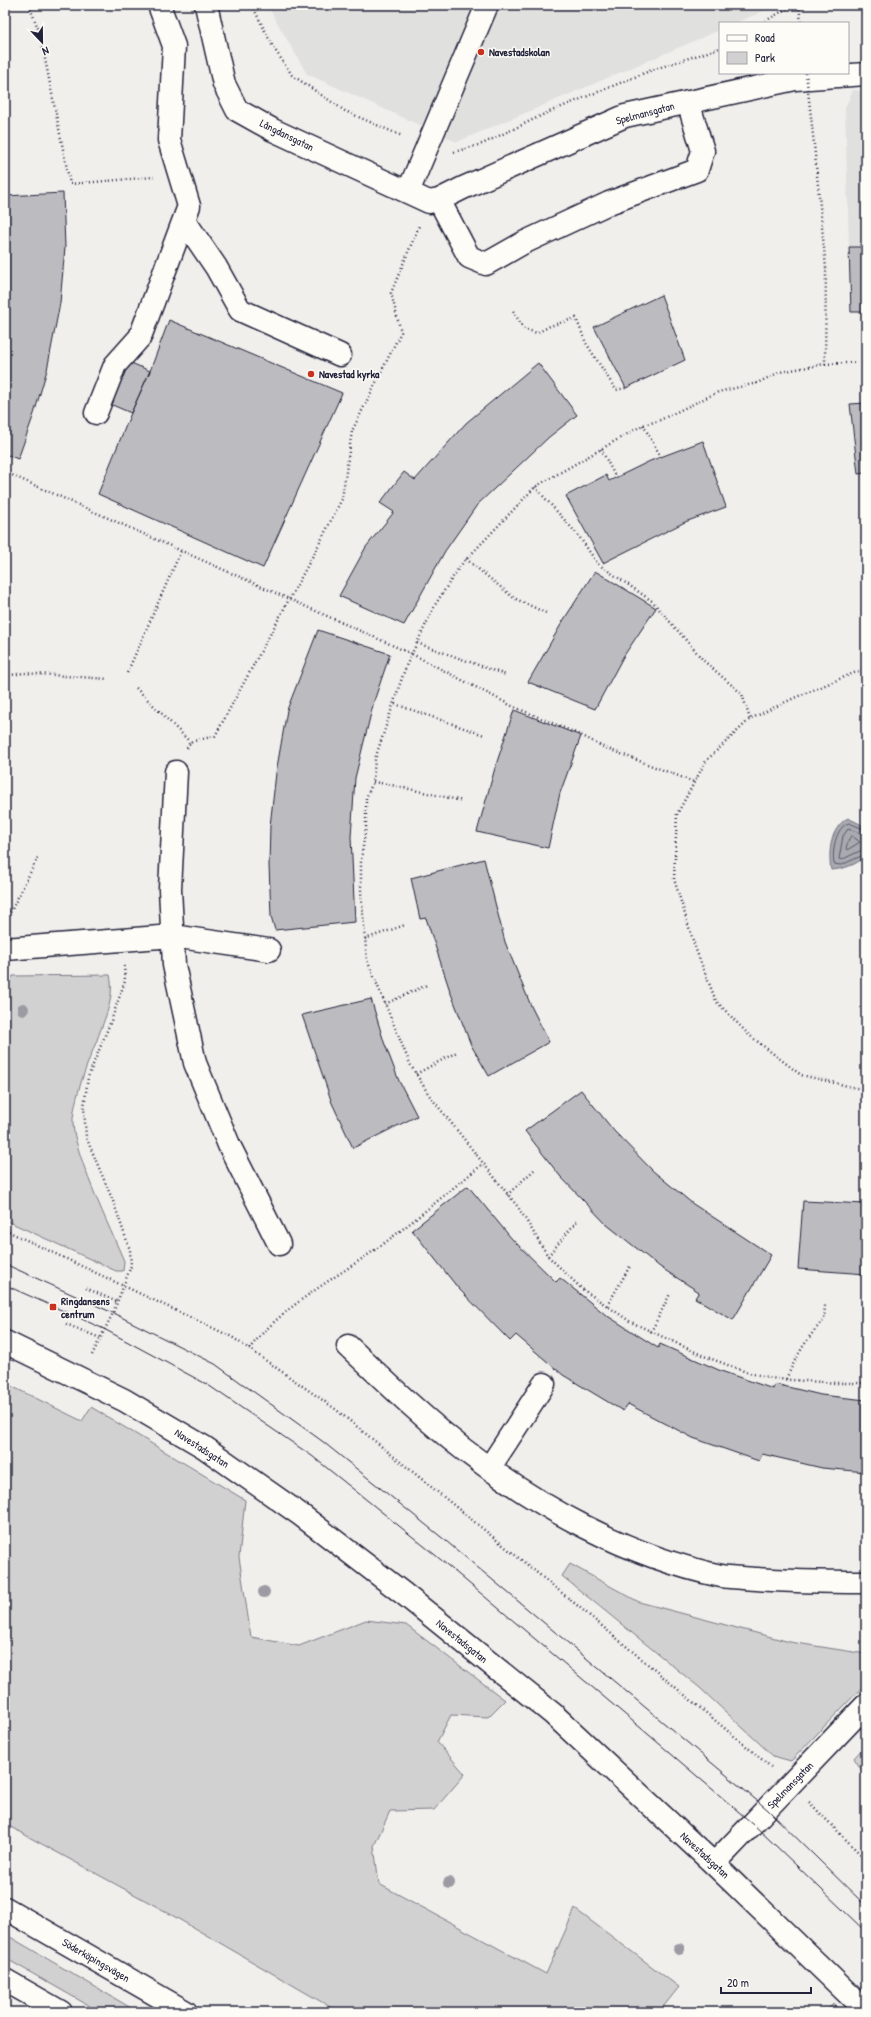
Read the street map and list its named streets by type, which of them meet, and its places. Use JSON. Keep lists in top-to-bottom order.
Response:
{
  "streets": {
    "main road": [
      "Spelmansgatan",
      "Långdansgatan",
      "Navestadsgatan",
      "Söderköpingsvägen"
    ]
  },
  "crossings": [
    ["Spelmansgatan", "Långdansgatan"],
    ["Spelmansgatan", "Navestadsgatan"]
  ],
  "places": {
    "other": ["Navestadskolan", "Navestad kyrka"],
    "transit": ["Ringdansens centrum"]
  },
  "legend": ["Road", "Park"],
  "scale_bar": "20 m",
  "north": "bottom"
}
